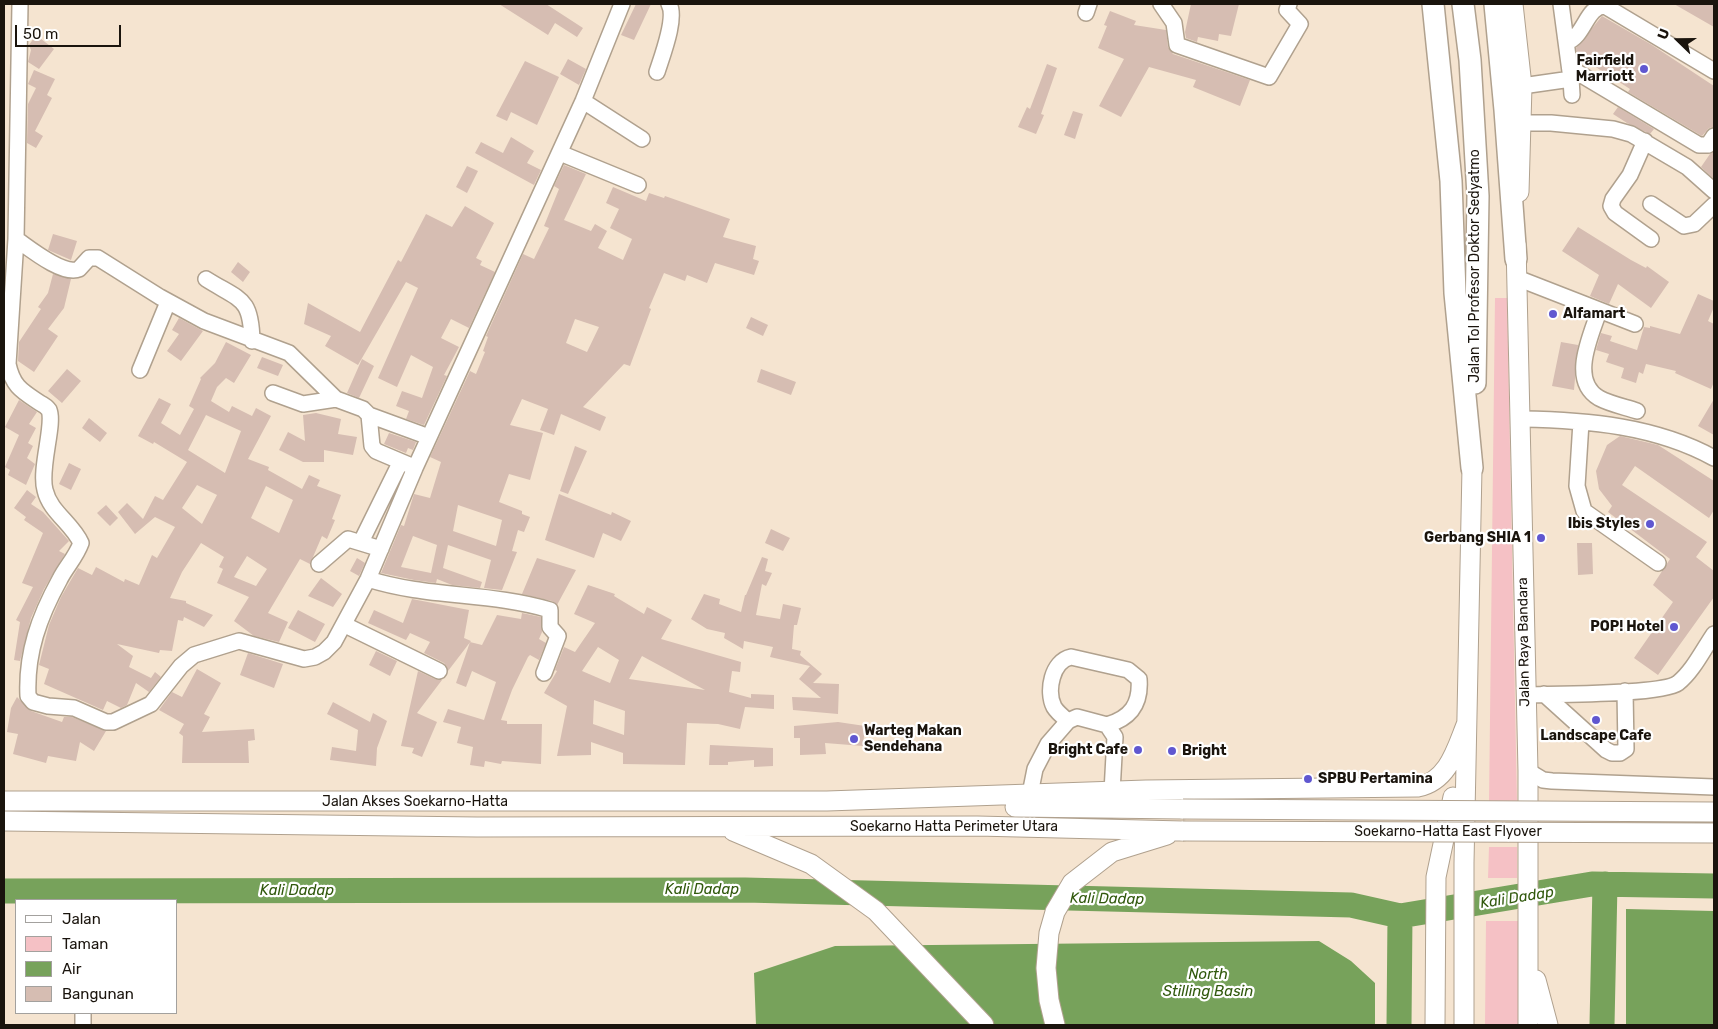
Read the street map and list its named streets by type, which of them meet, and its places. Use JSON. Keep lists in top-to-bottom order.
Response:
{
  "streets": {
    "highway": ["Jalan Tol Profesor Doktor Sedyatmo"],
    "main road": [
      "Jalan Raya Bandara",
      "Jalan Akses Soekarno-Hatta",
      "Soekarno Hatta Perimeter Utara",
      "Soekarno-Hatta East Flyover"
    ]
  },
  "crossings": [
    ["Jalan Akses Soekarno-Hatta", "Soekarno Hatta Perimeter Utara"],
    ["Jalan Akses Soekarno-Hatta", "Soekarno-Hatta East Flyover"],
    ["Soekarno Hatta Perimeter Utara", "Soekarno-Hatta East Flyover"]
  ],
  "water": ["Kali Dadap", "North Stilling Basin"],
  "places": [
    "Fairfield Marriott",
    "Alfamart",
    "Ibis Styles",
    "Gerbang SHIA 1",
    "POP! Hotel",
    "Landscape Cafe",
    "Warteg Makan Sendehana",
    "Bright Cafe",
    "Bright",
    "SPBU Pertamina"
  ],
  "legend": [
    "Jalan",
    "Taman",
    "Air",
    "Bangunan"
  ],
  "scale_bar": "50 m",
  "north": "left"
}
